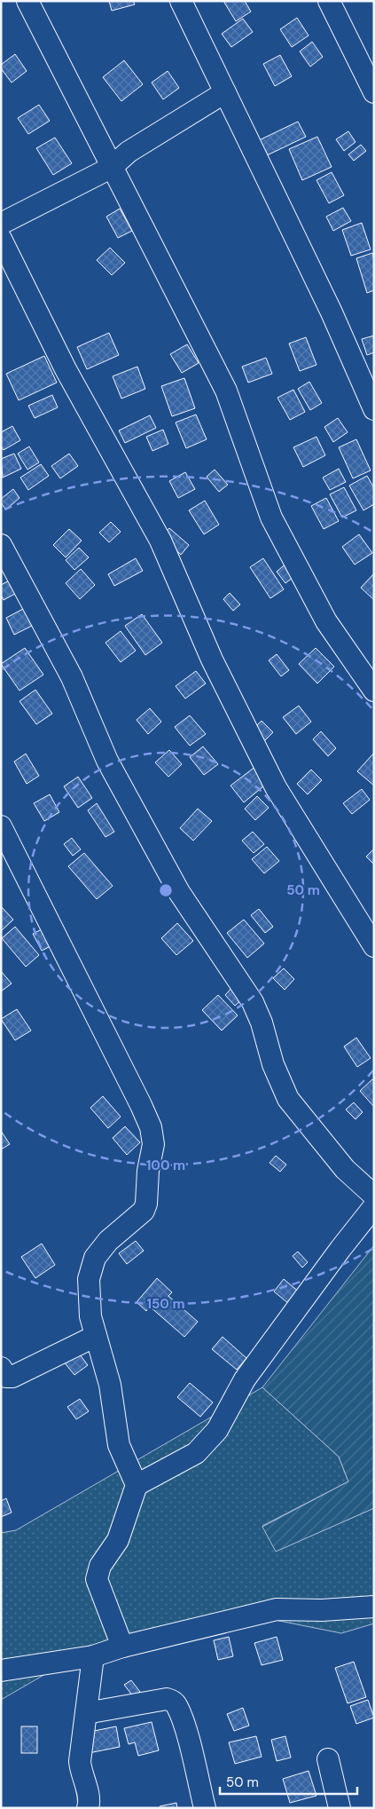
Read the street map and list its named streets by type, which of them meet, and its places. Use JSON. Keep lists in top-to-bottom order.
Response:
{
  "scale_bar": "50 m",
  "rings": ["50 m", "100 m", "150 m"]
}
